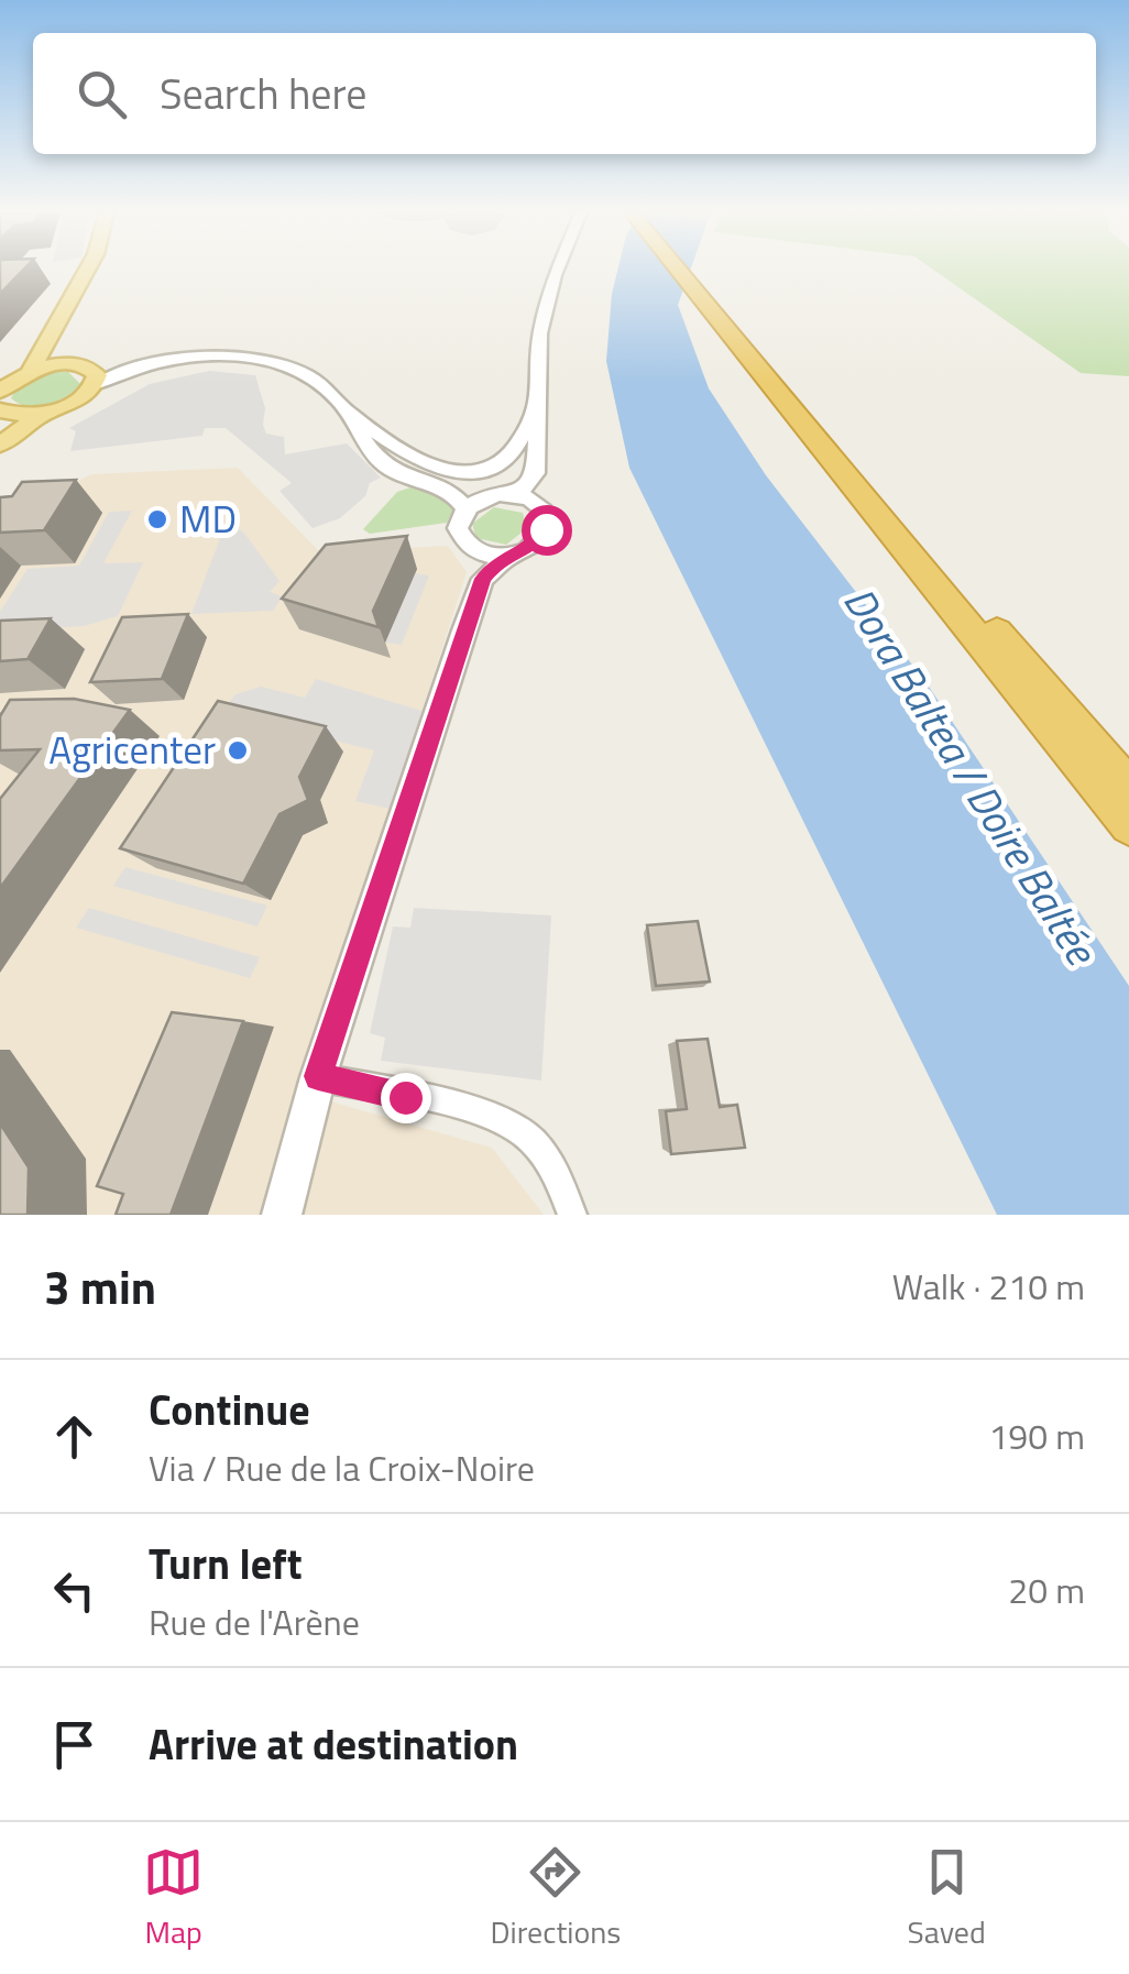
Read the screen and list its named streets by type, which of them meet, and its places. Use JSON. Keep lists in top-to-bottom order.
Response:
{
  "water": ["Dora Baltea / Doire Baltée"],
  "places": ["MD", "Agricenter"],
  "page": {
    "search": "Search here",
    "heading": ["3 min", "Walk · 210 m"],
    "list": [
      ["Continue", "Via / Rue de la Croix-Noire", "190 m"],
      ["Turn left", "Rue de l'Arène", "20 m"],
      "Arrive at destination"
    ],
    "nav": ["Map", "Directions", "Saved"]
  }
}
